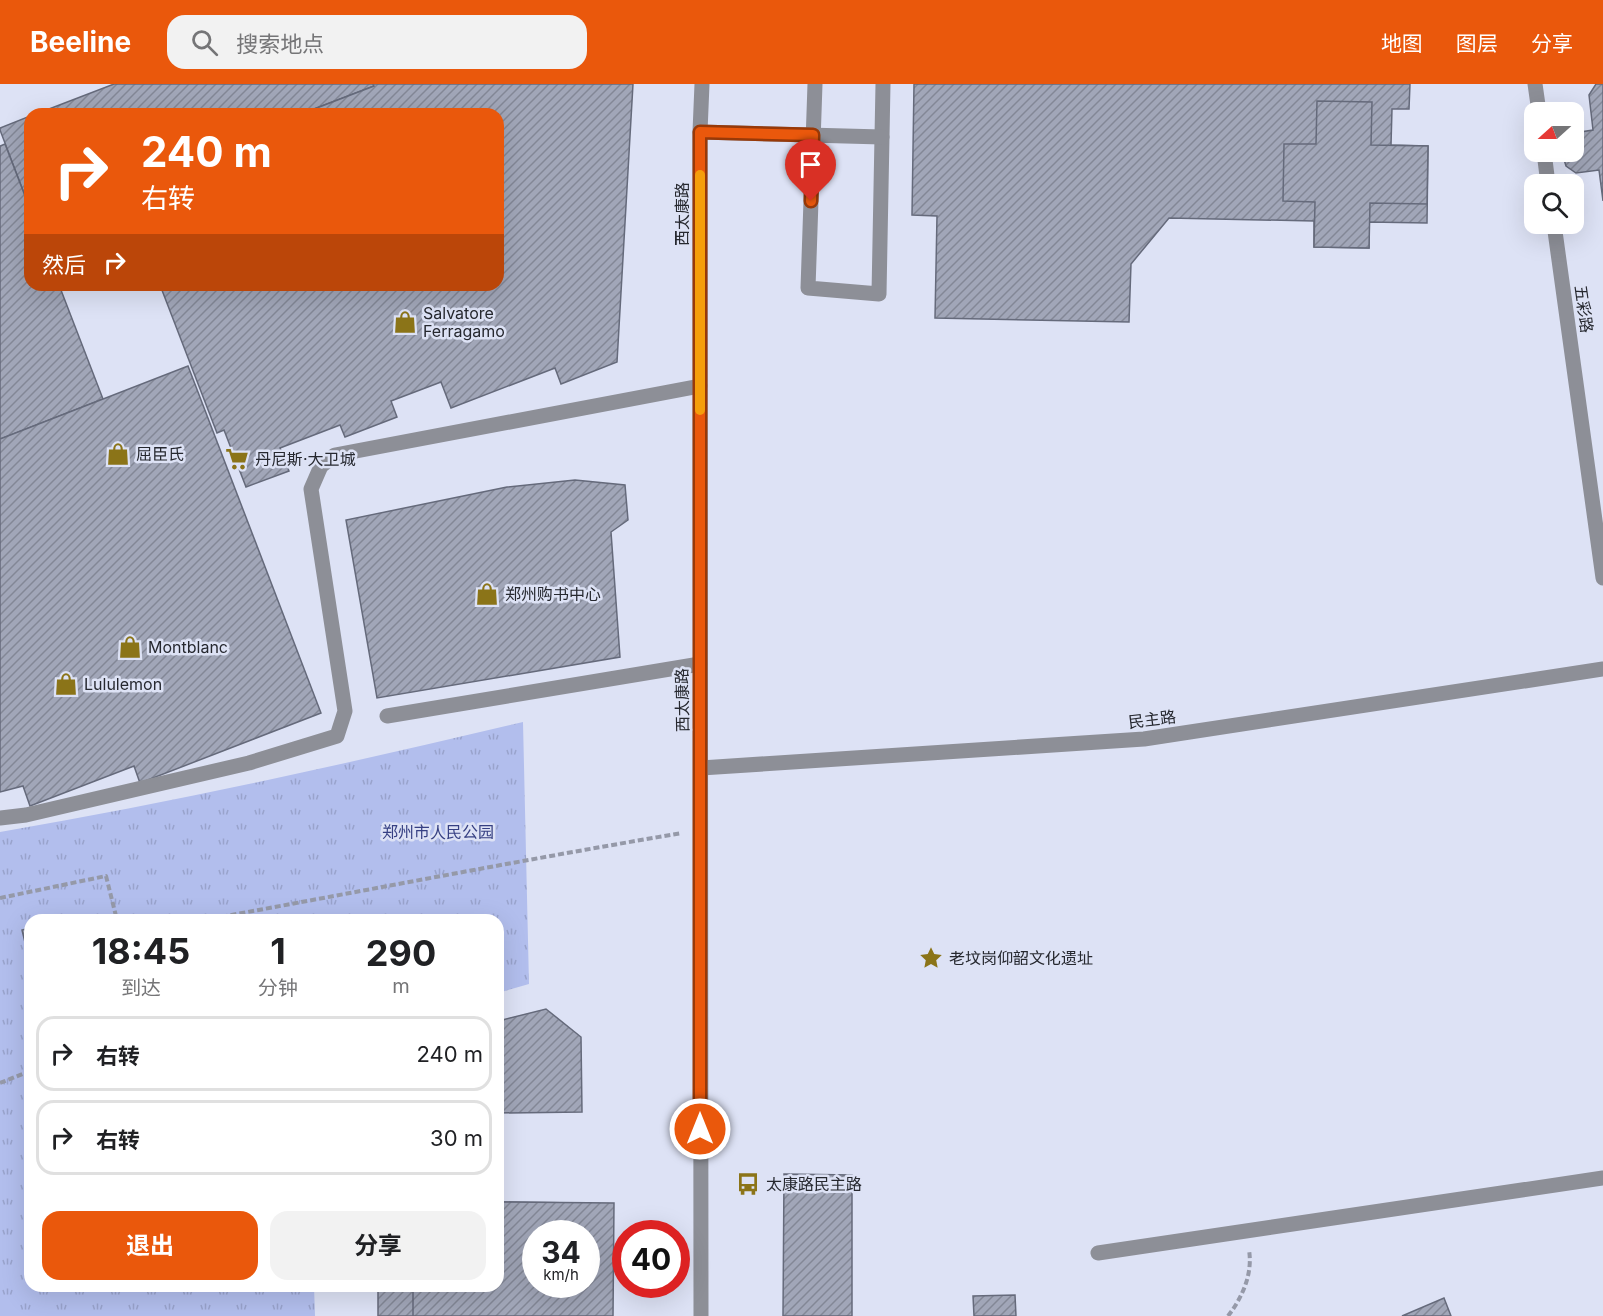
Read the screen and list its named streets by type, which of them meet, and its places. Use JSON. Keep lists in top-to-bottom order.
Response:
{
  "streets": {
    "street": ["西太康路", "五彩路", "民主路"]
  },
  "crossings": [
    ["西太康路", "民主路"]
  ],
  "parks": ["郑州市人民公园"],
  "places": {
    "shop": [
      "Salvatore Ferragamo",
      "屈臣氏",
      "郑州购书中心",
      "Montblanc",
      "Lululemon"
    ],
    "supermarket": ["丹尼斯·大卫城"],
    "place": ["老坟岗仰韶文化遗址"],
    "bus stop": ["太康路民主路"]
  },
  "north": "left",
  "page": {
    "header": "Beeline",
    "search": "搜索地点",
    "nav": ["地图", "图层", "分享"],
    "turn": ["240 m", "右转"],
    "then": "然后",
    "eta": [
      "18:45",
      "到达",
      "1",
      "分钟",
      "290",
      "m"
    ],
    "list": [
      {
        "name": "右转",
        "value": "240 m"
      },
      {
        "name": "右转",
        "value": "30 m"
      }
    ],
    "buttons": ["退出", "分享"],
    "speed": "34 km/h",
    "limit": "40"
  }
}
